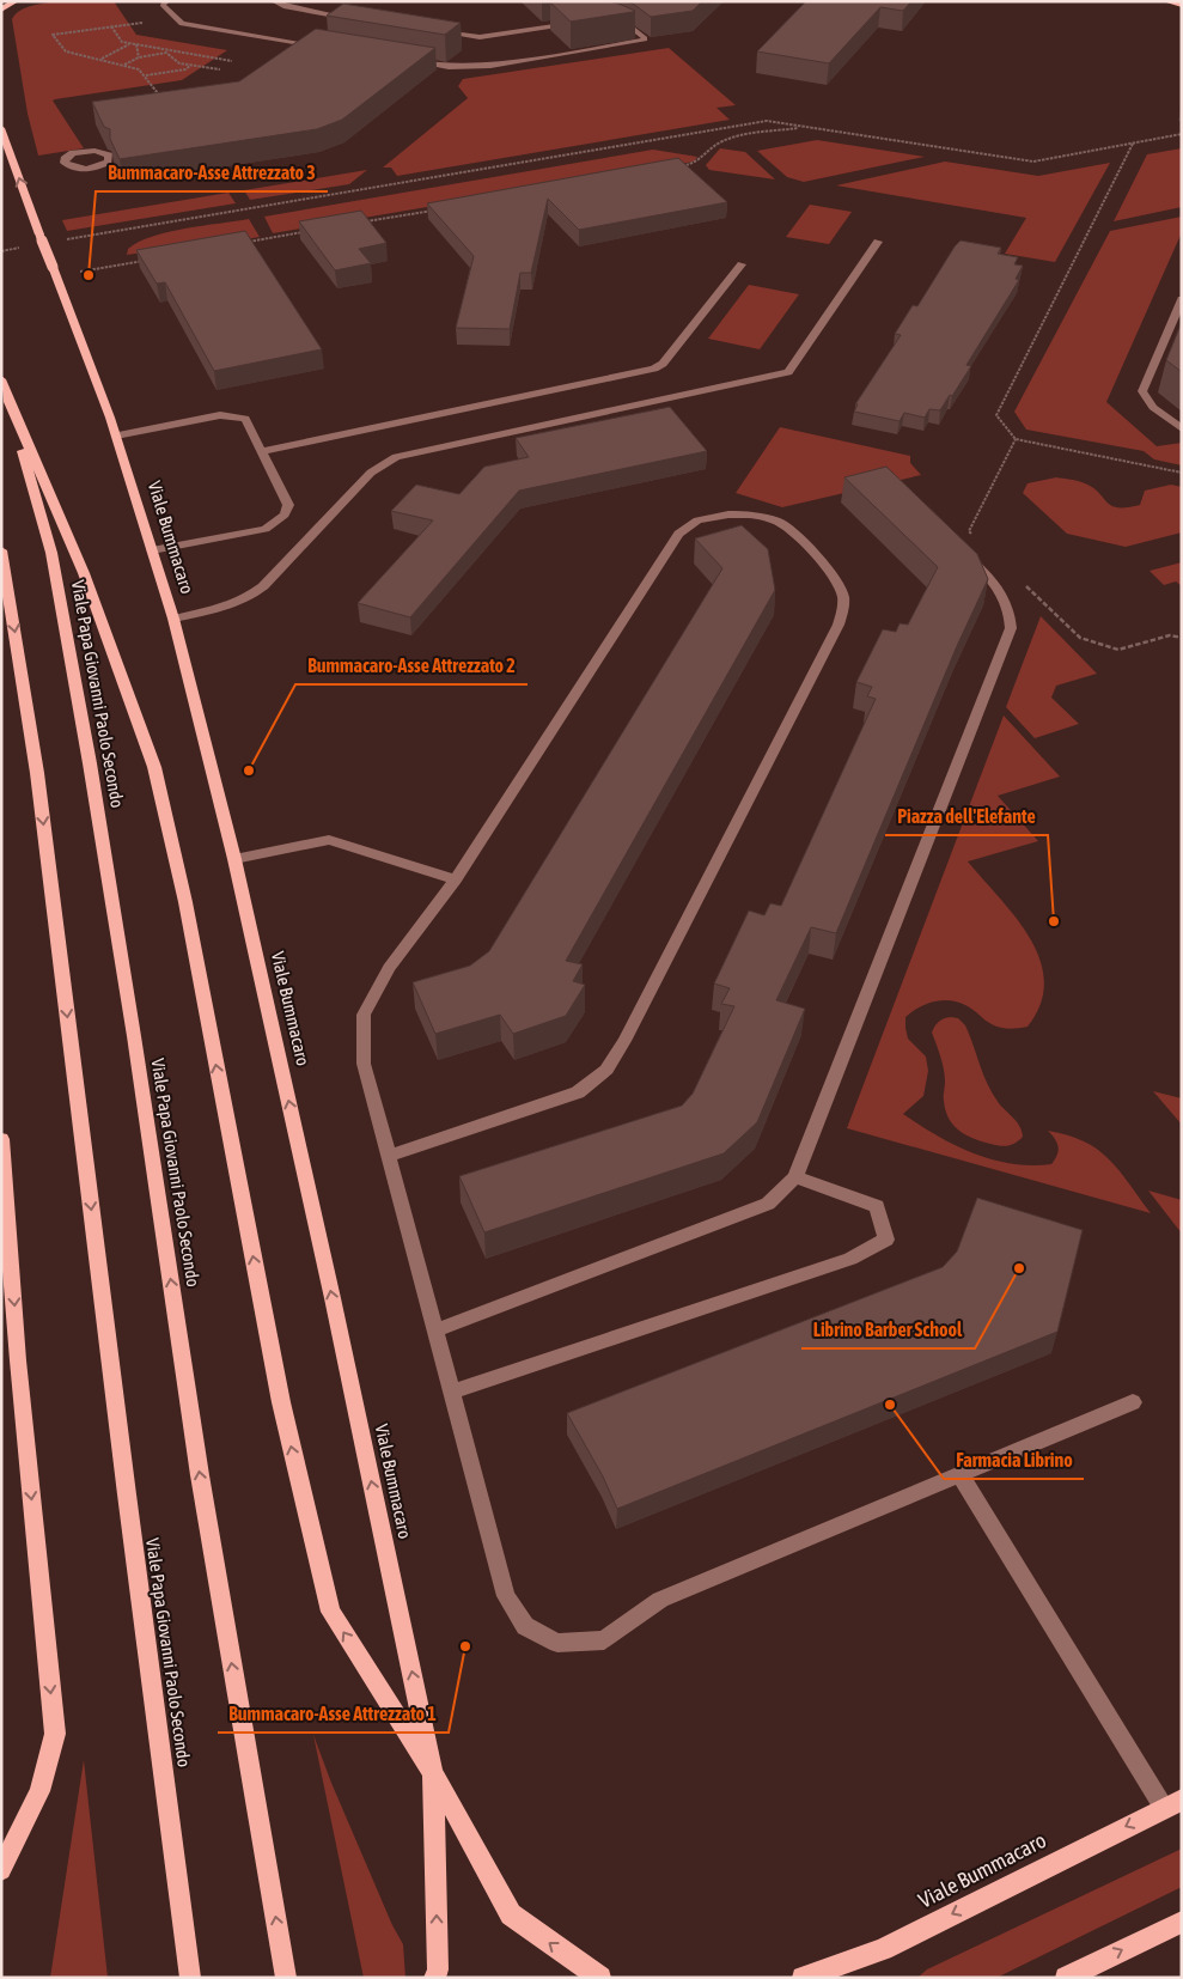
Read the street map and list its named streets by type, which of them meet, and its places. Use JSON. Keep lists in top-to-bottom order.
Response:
{
  "streets": {
    "main road": ["Viale Bummacaro", "Viale Papa Giovanni Paolo Secondo"]
  },
  "places": [
    "Bummacaro-Asse Attrezzato 3",
    "Bummacaro-Asse Attrezzato 2",
    "Piazza dell'Elefante",
    "Librino Barber School",
    "Farmacia Librino",
    "Bummacaro-Asse Attrezzato 1"
  ]
}
